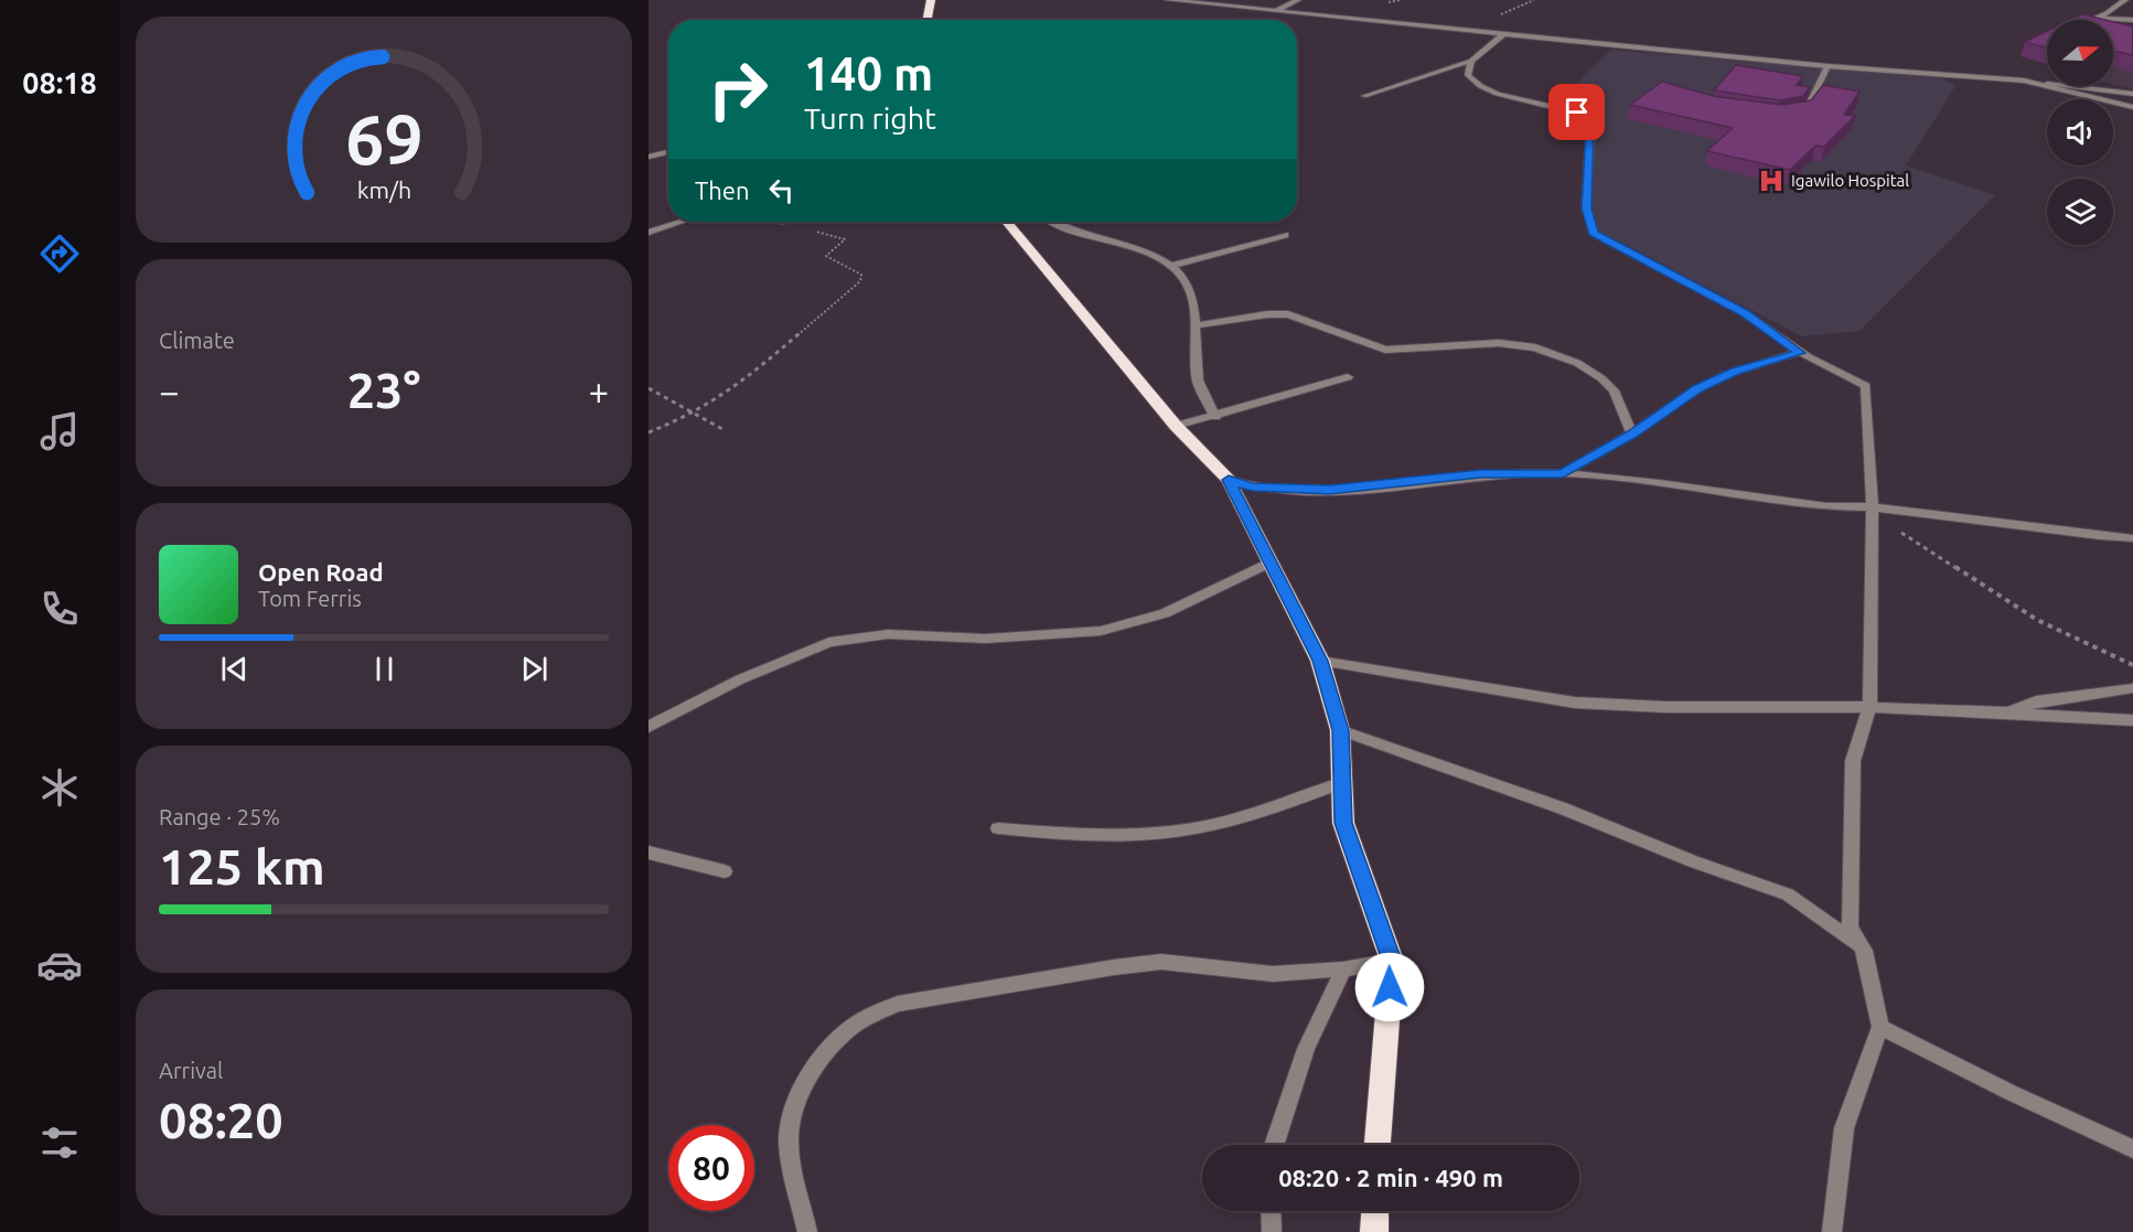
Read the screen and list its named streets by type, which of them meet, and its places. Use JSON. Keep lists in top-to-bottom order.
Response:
{
  "places": {
    "hospital": ["Igawilo Hospital"]
  },
  "north": "right",
  "page": {
    "tabs": "08:18",
    "turn": ["140 m", "Turn right"],
    "then": "Then",
    "tile": [
      "Climate",
      ["Range · 25%", "125 km"],
      ["Arrival", "08:20"]
    ],
    "heat": ["−", "23°", "+"],
    "song": ["Open Road", "Tom Ferris"],
    "limit": "80",
    "trip": "08:20 · 2 min · 490 m",
    "gauge": ["69", "km/h"]
  }
}
